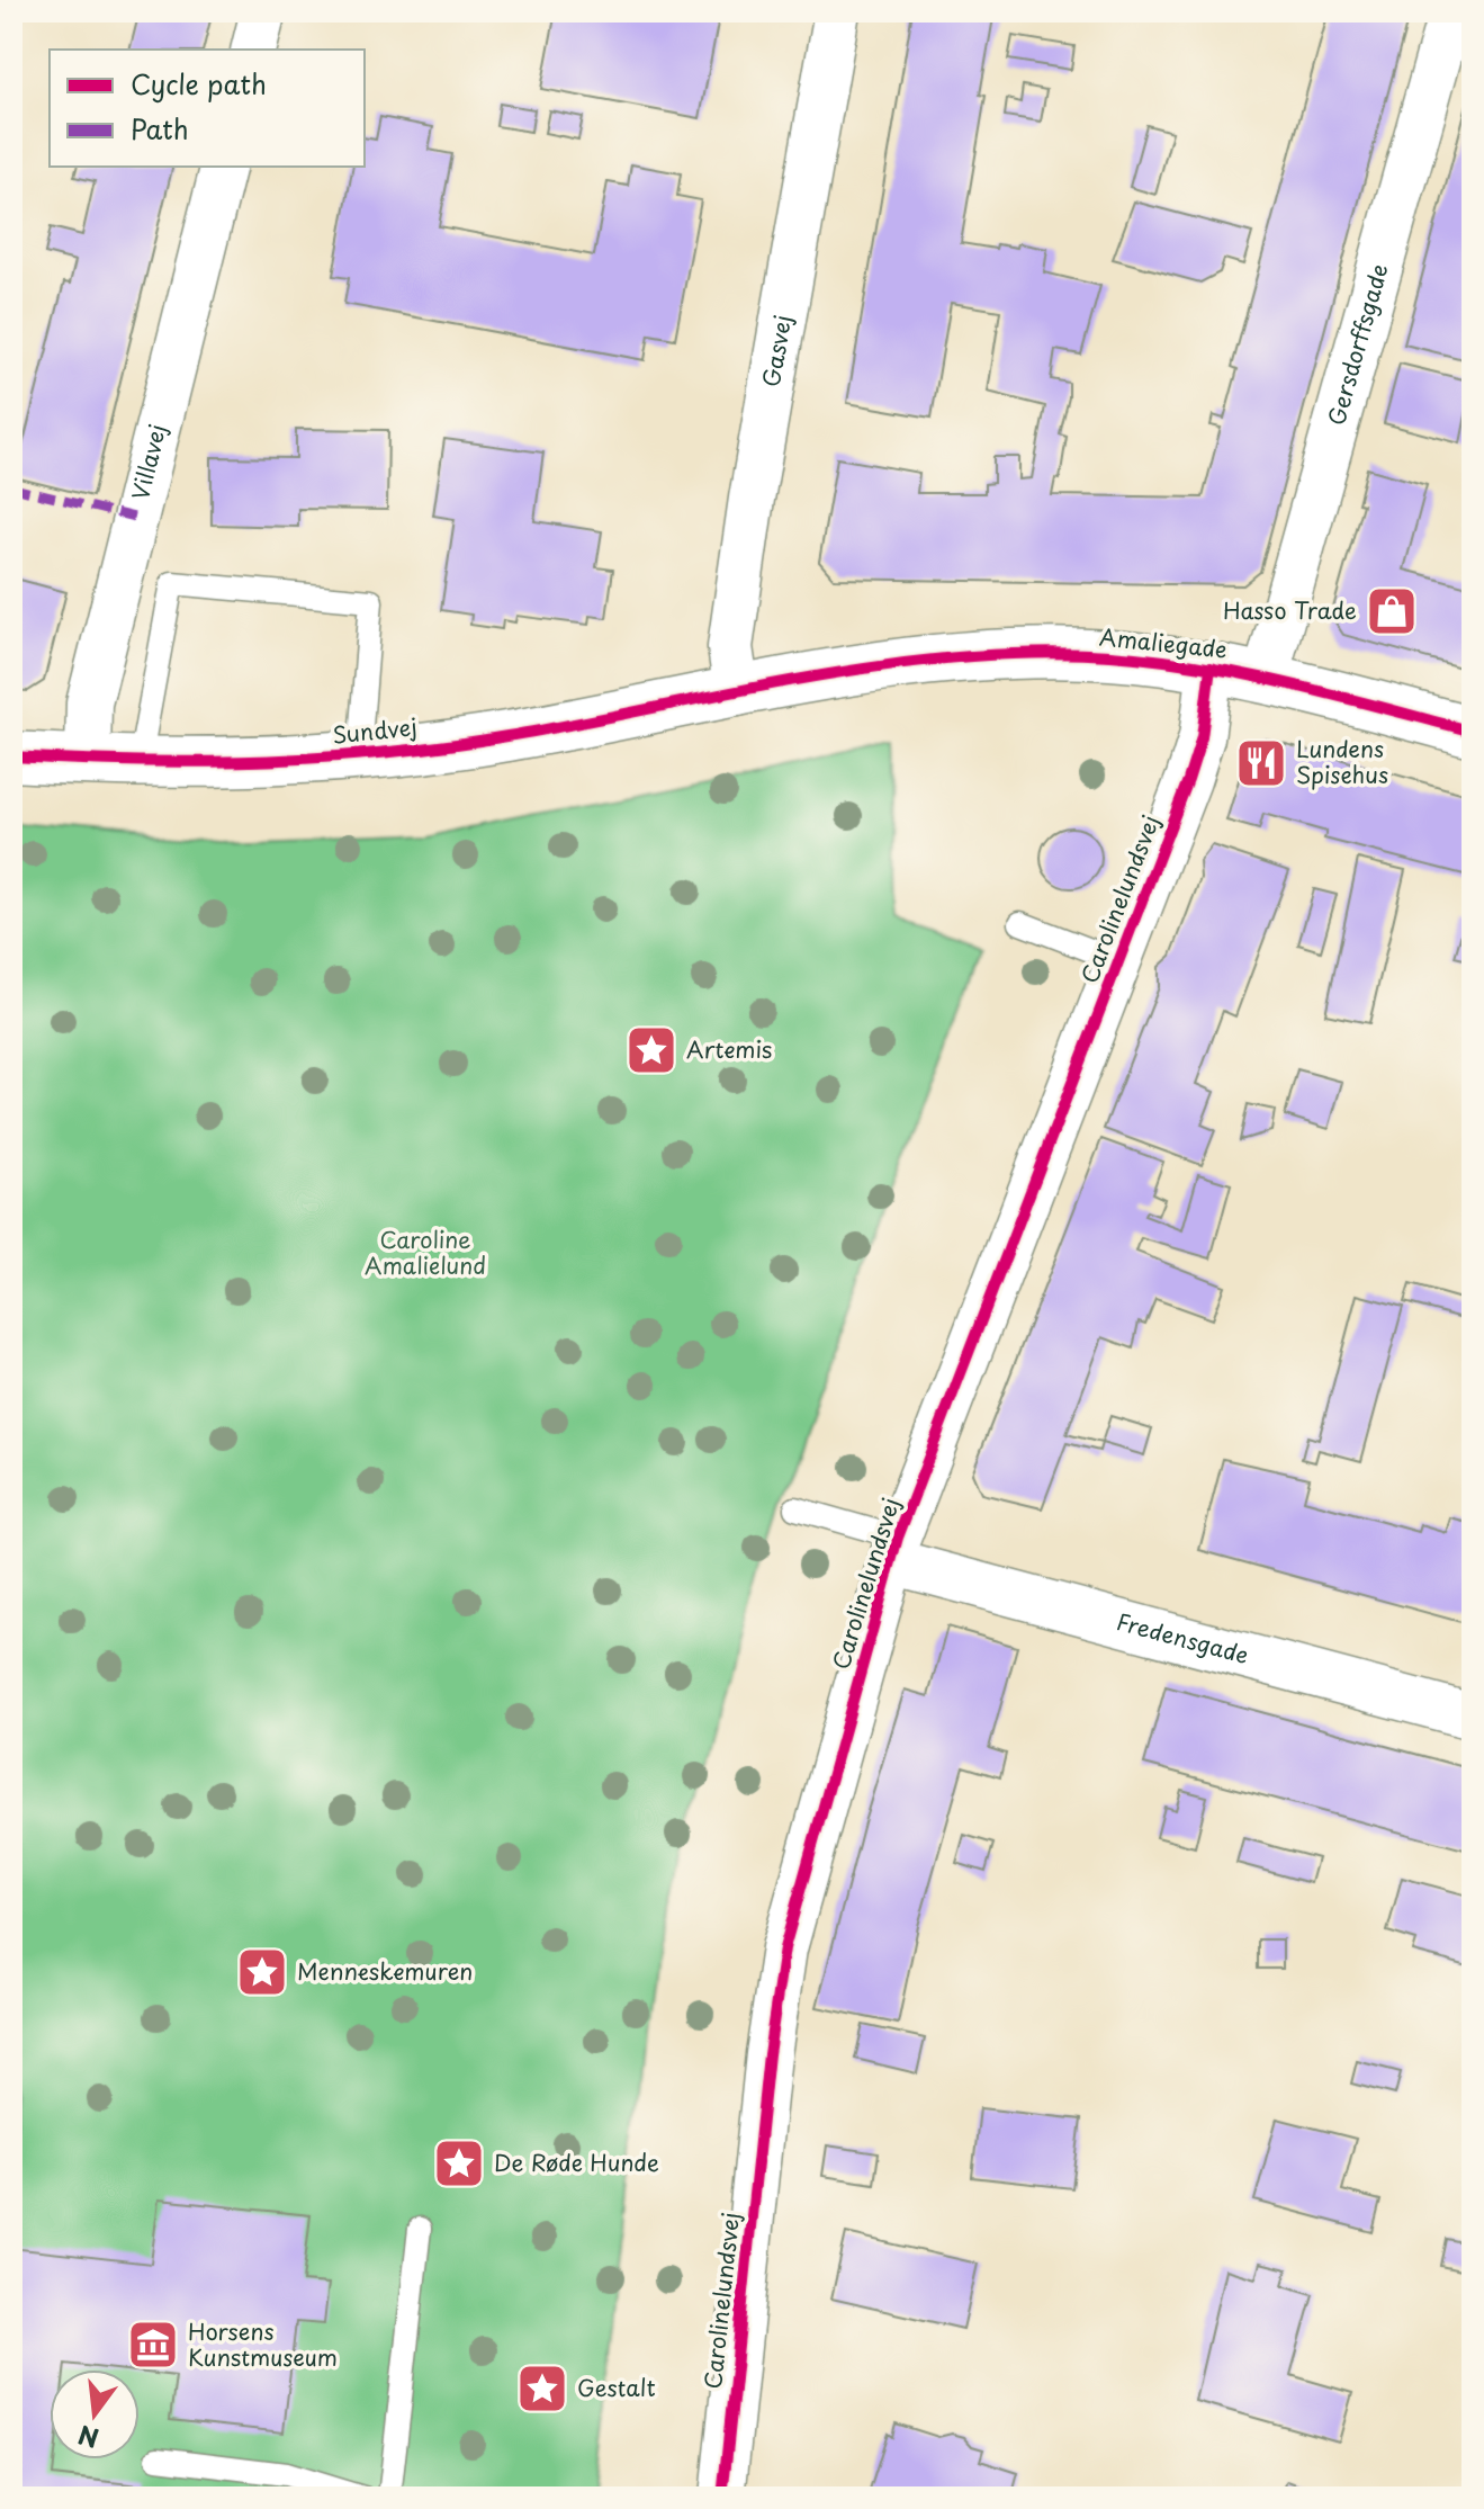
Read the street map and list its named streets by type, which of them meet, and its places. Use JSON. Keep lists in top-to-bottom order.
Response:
{
  "streets": {
    "street": [
      "Gersdorffsgade",
      "Gasvej",
      "Villavej",
      "Amaliegade",
      "Sundvej",
      "Carolinelundsvej",
      "Fredensgade"
    ]
  },
  "crossings": [
    ["Gersdorffsgade", "Amaliegade"],
    ["Gasvej", "Amaliegade"],
    ["Gasvej", "Sundvej"],
    ["Villavej", "Sundvej"],
    ["Amaliegade", "Sundvej"],
    ["Amaliegade", "Carolinelundsvej"],
    ["Carolinelundsvej", "Fredensgade"]
  ],
  "parks": ["Caroline Amalielund"],
  "places": {
    "shop": ["Hasso Trade"],
    "restaurant": ["Lundens Spisehus"],
    "place": [
      "Artemis",
      "Menneskemuren",
      "De Røde Hunde",
      "Gestalt"
    ],
    "museum": ["Horsens Kunstmuseum"]
  },
  "legend": ["Cycle path", "Path"],
  "north": "bottom"
}
